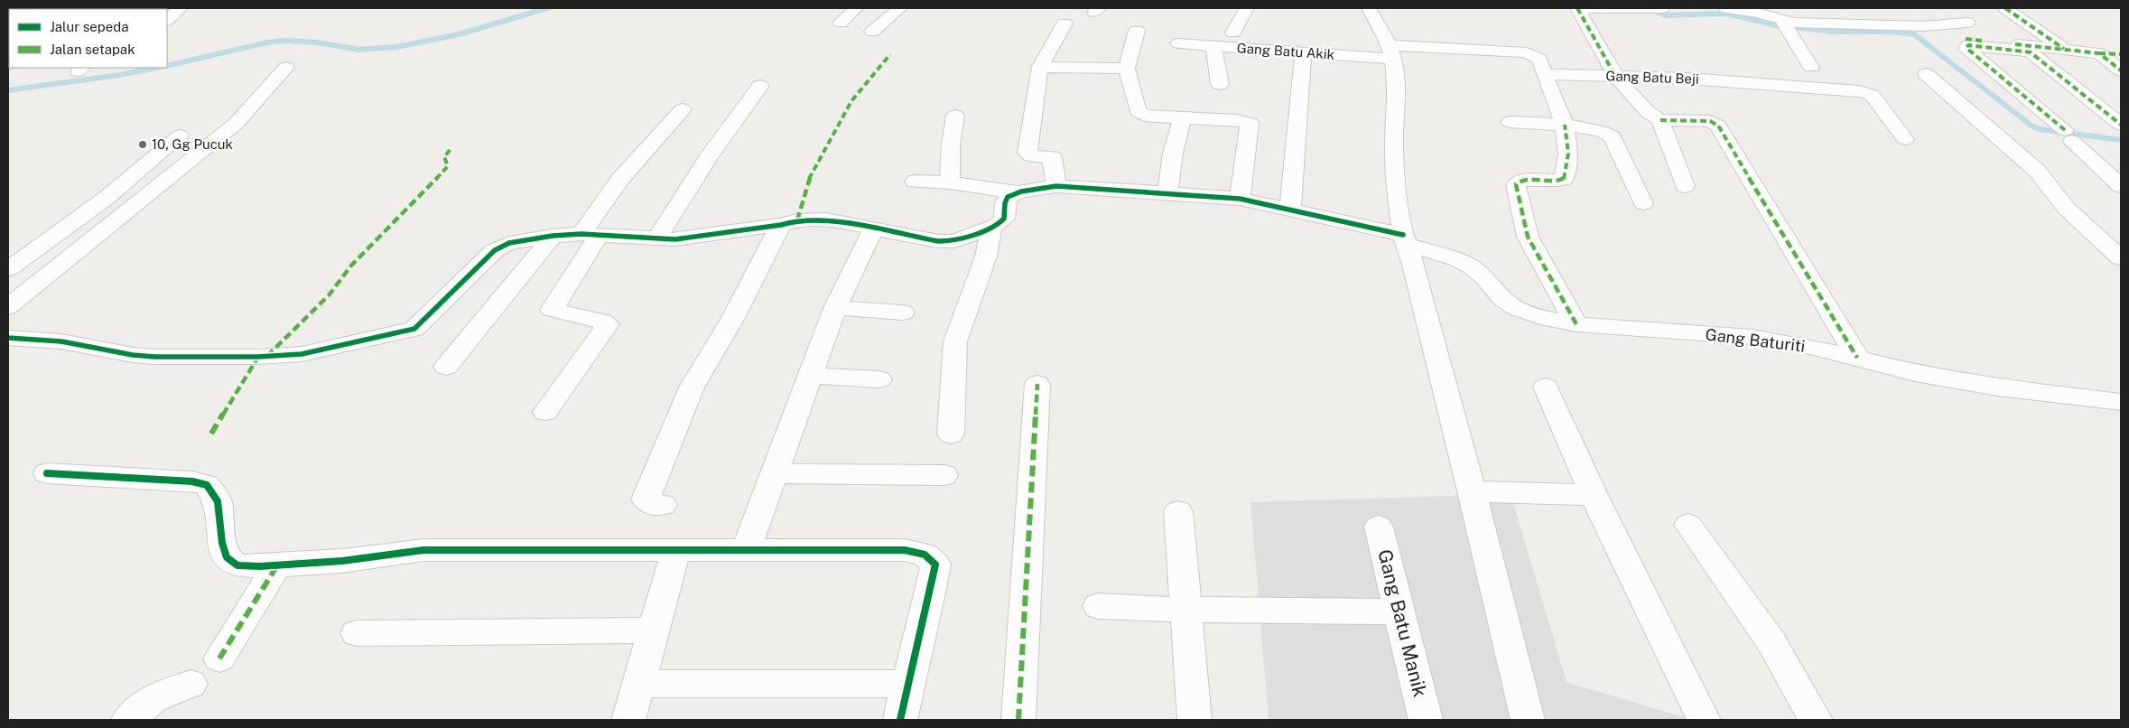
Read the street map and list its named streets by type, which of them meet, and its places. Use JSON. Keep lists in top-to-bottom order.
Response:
{
  "streets": {
    "street": [
      "Gang Batu Akik",
      "Gang Batu Beji",
      "Gang Baturiti",
      "Gang Batu Manik"
    ]
  },
  "places": ["10, Gg Pucuk"],
  "legend": ["Jalur sepeda", "Jalan setapak"]
}
